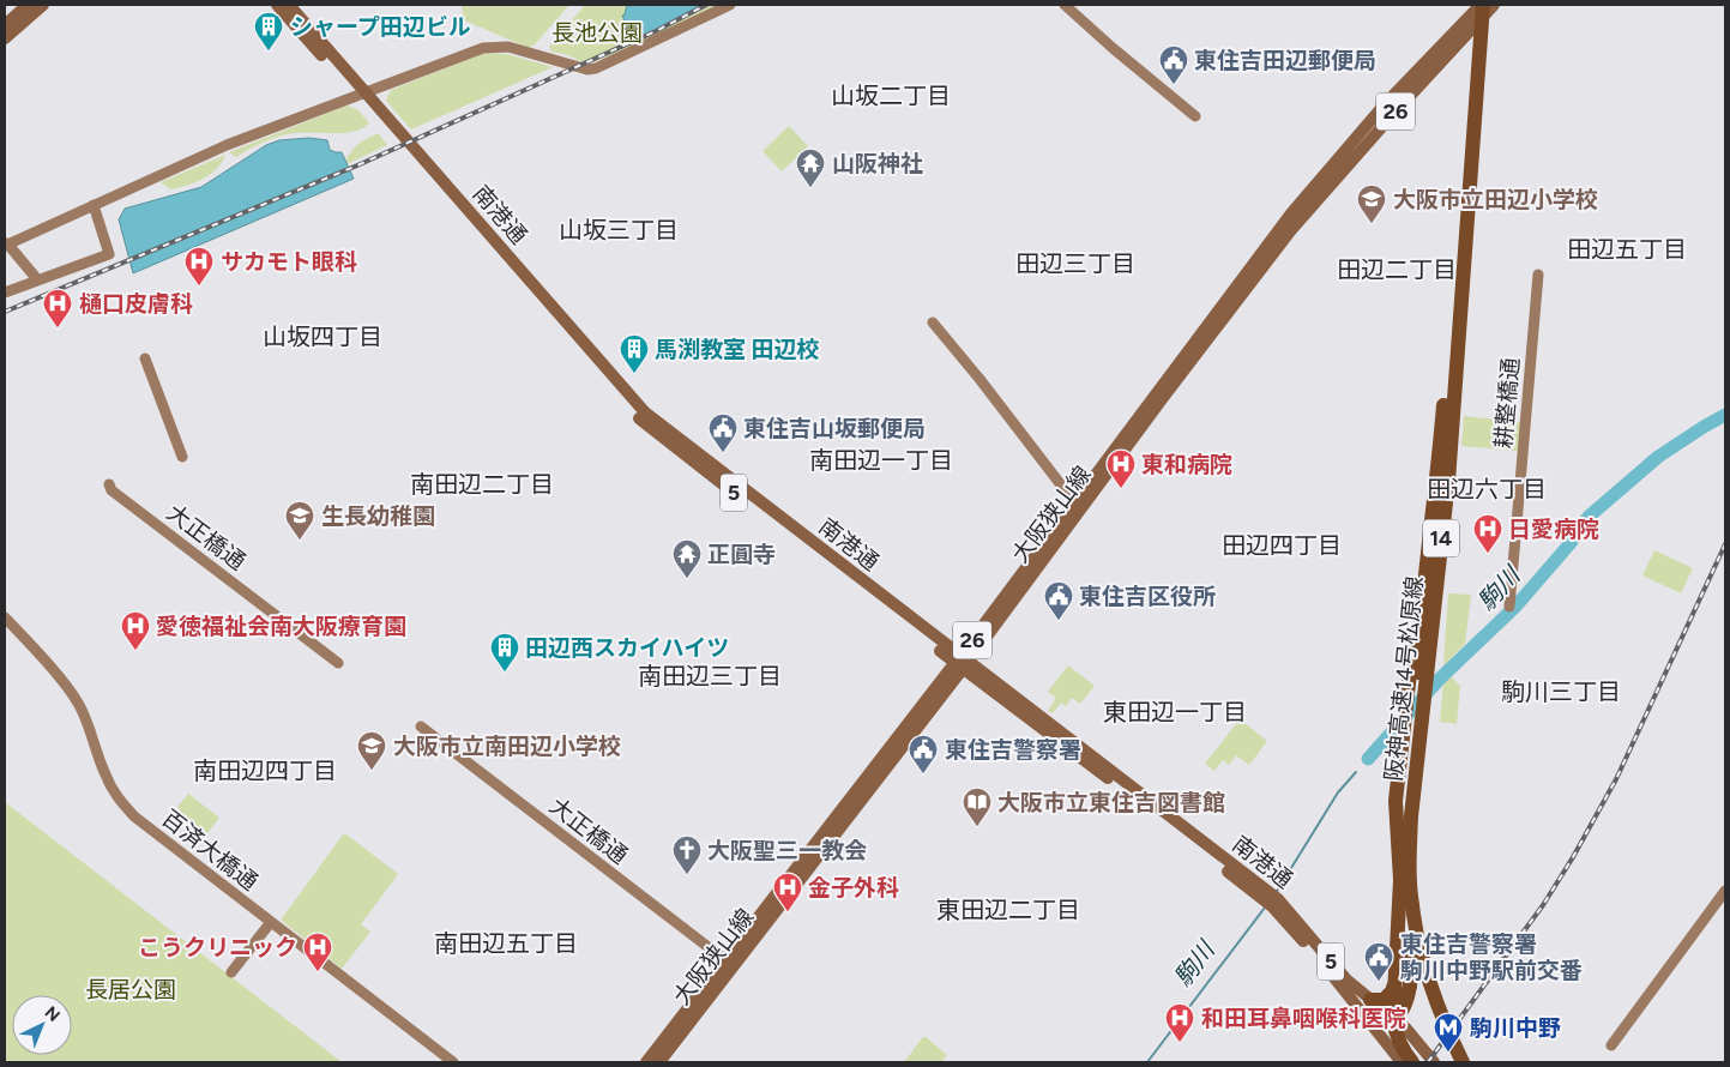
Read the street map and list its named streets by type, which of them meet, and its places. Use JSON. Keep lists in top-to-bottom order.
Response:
{
  "streets": {
    "highway": ["14", "阪神高速14号松原線"],
    "main road": [
      "26",
      "南港通",
      "5",
      "大阪狭山線"
    ],
    "street": ["耕整橋通", "大正橋通", "百済大橋通"]
  },
  "crossings": [
    ["南港通", "大阪狭山線"],
    ["大阪狭山線", "大正橋通"],
    ["大阪狭山線", "阪神高速14号松原線"]
  ],
  "districts": [
    "山坂二丁目",
    "山坂三丁目",
    "田辺五丁目",
    "田辺三丁目",
    "田辺二丁目",
    "山坂四丁目",
    "南田辺一丁目",
    "南田辺二丁目",
    "田辺六丁目",
    "田辺四丁目",
    "南田辺三丁目",
    "駒川三丁目",
    "東田辺一丁目",
    "南田辺四丁目",
    "東田辺二丁目",
    "南田辺五丁目"
  ],
  "water": ["駒川"],
  "parks": ["長池公園", "長居公園"],
  "places": {
    "building": ["シャープ田辺ビル", "馬渕教室 田辺校", "田辺西スカイハイツ"],
    "public building": [
      "東住吉田辺郵便局",
      "東住吉山坂郵便局",
      "東住吉区役所",
      "東住吉警察署",
      "東住吉警察署 駒川中野駅前交番"
    ],
    "temple": ["山阪神社", "正圓寺"],
    "school or university": ["大阪市立田辺小学校", "生長幼稚園", "大阪市立南田辺小学校"],
    "hospital": [
      "サカモト眼科",
      "樋口皮膚科",
      "東和病院",
      "日愛病院",
      "愛徳福祉会南大阪療育園",
      "金子外科",
      "こうクリニック",
      "和田耳鼻咽喉科医院"
    ],
    "library": ["大阪市立東住吉図書館"],
    "church": ["大阪聖三一教会"],
    "metro station": ["駒川中野"]
  },
  "north": "top right"
}
